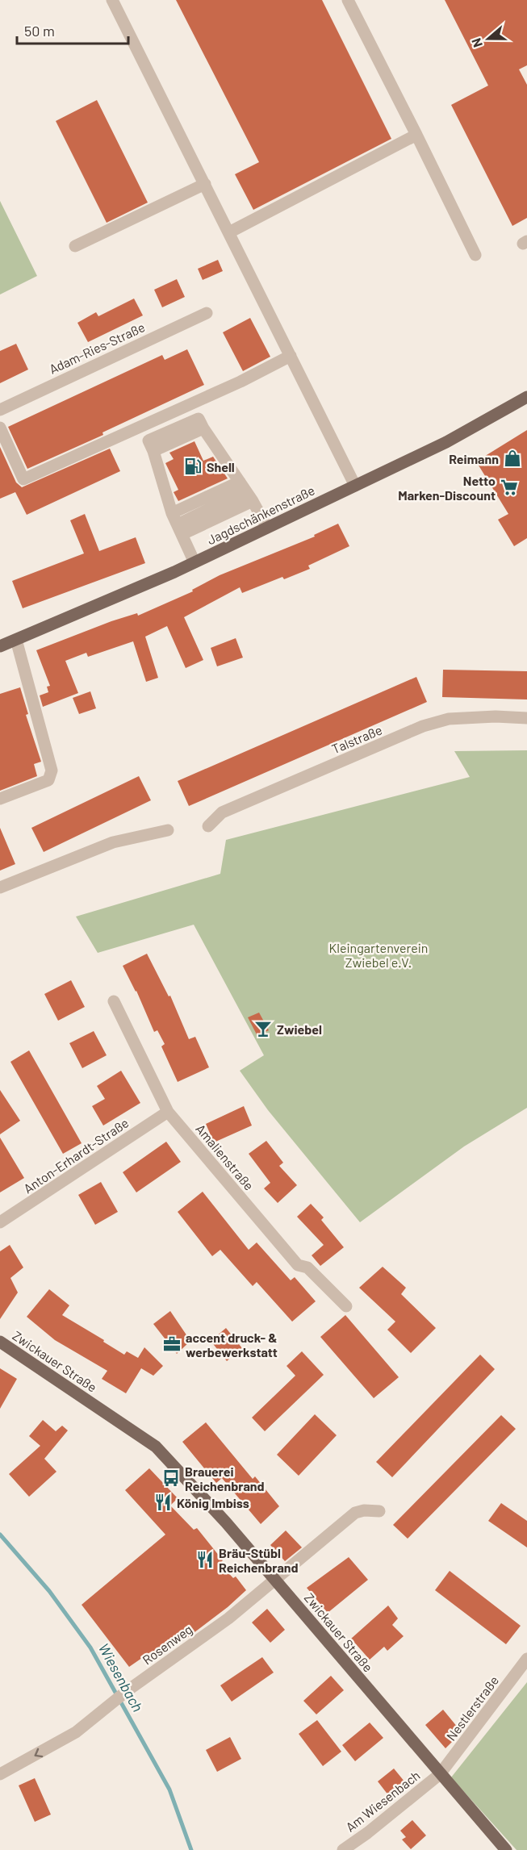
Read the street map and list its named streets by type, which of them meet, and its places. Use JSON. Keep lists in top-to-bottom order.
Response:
{
  "streets": {
    "main road": ["Jagdschänkenstraße", "Zwickauer Straße"],
    "street": [
      "Adam-Ries-Straße",
      "Talstraße",
      "Anton-Erhardt-Straße",
      "Amalienstraße",
      "Rosenweg",
      "Nestlerstraße",
      "Am Wiesenbach"
    ]
  },
  "crossings": [
    ["Anton-Erhardt-Straße", "Amalienstraße"],
    ["Zwickauer Straße", "Rosenweg"],
    ["Zwickauer Straße", "Nestlerstraße"],
    ["Zwickauer Straße", "Am Wiesenbach"],
    ["Nestlerstraße", "Am Wiesenbach"]
  ],
  "one_way": ["Rosenweg"],
  "water": ["Wiesenbach"],
  "parks": ["Kleingartenverein Zwiebel e.V."],
  "places": {
    "shop": ["Reimann"],
    "fuel station": ["Shell"],
    "supermarket": ["Netto Marken-Discount"],
    "bar": ["Zwiebel"],
    "office": ["accent druck- & werbewerkstatt"],
    "bus stop": ["Brauerei Reichenbrand"],
    "restaurant": ["König Imbiss", "Bräu-Stübl Reichenbrand"]
  },
  "scale_bar": "50 m",
  "north": "left"
}
